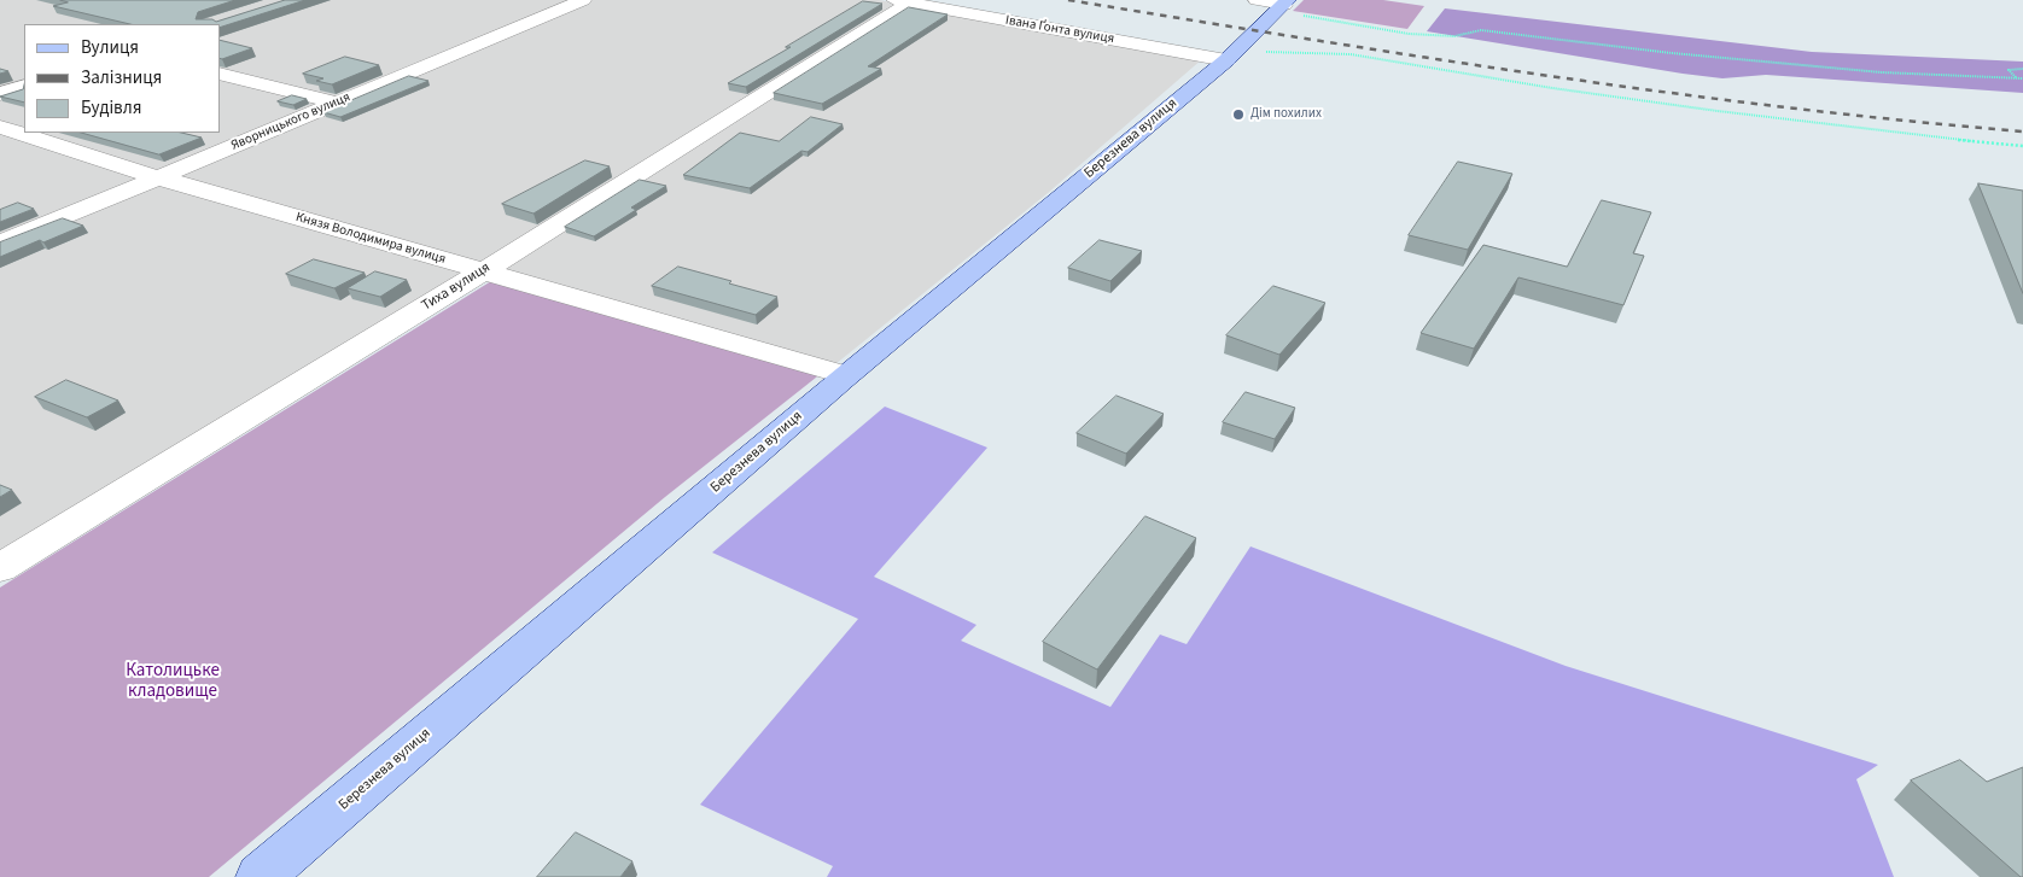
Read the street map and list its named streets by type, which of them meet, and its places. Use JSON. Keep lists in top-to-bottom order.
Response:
{
  "streets": {
    "main road": ["Березнева вулиця"],
    "street": [
      "Івана Ґонта вулиця",
      "Яворницького вулиця",
      "Князя Володимира вулиця",
      "Тиха вулиця"
    ]
  },
  "crossings": [
    ["Івана Ґонта вулиця", "Березнева вулиця"],
    ["Івана Ґонта вулиця", "Тиха вулиця"],
    ["Яворницького вулиця", "Князя Володимира вулиця"],
    ["Березнева вулиця", "Князя Володимира вулиця"],
    ["Князя Володимира вулиця", "Тиха вулиця"]
  ],
  "parks": ["Католицьке кладовище"],
  "places": ["Дiм похилих"],
  "legend": ["Вулиця", "Залізниця", "Будівля"]
}
